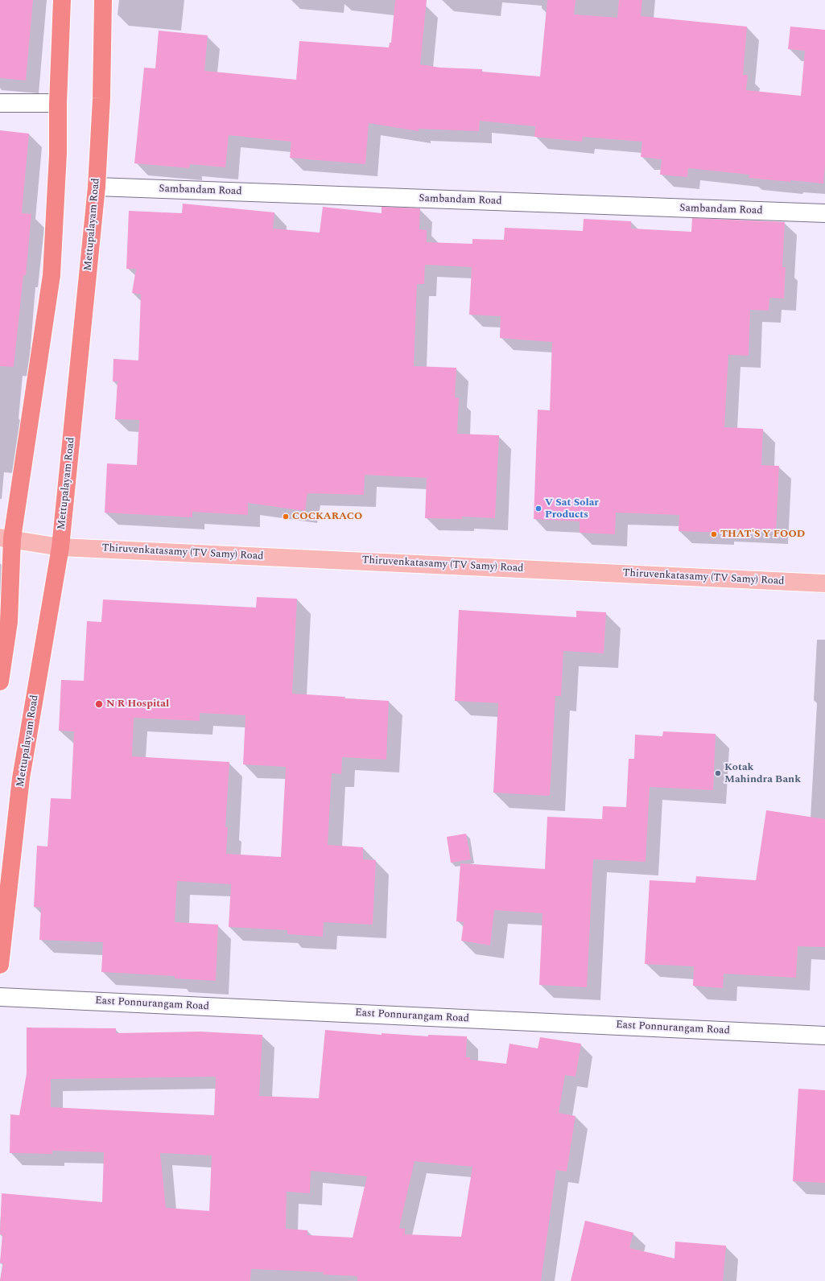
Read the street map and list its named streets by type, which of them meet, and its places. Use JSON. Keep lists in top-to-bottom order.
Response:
{
  "streets": {
    "highway": ["Mettupalayam Road"],
    "main road": ["Thiruvenkatasamy (TV Samy) Road"],
    "street": ["Sambandam Road", "East Ponnurangam Road"]
  },
  "crossings": [
    ["Sambandam Road", "Mettupalayam Road"],
    ["Mettupalayam Road", "Thiruvenkatasamy (TV Samy) Road"]
  ],
  "places": [
    "V Sat Solar Products",
    "COCKARACO",
    "THAT'S Y FOOD",
    "N R Hospital",
    "Kotak Mahindra Bank"
  ]
}
